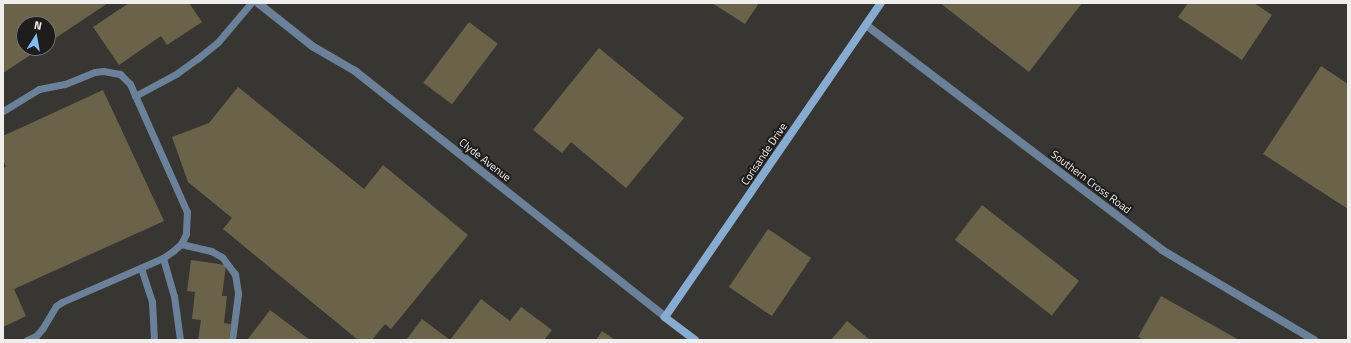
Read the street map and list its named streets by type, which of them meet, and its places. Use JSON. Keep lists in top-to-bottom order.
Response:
{
  "streets": {
    "street": ["Corisande Drive", "Clyde Avenue", "Southern Cross Road"]
  },
  "crossings": [
    ["Corisande Drive", "Clyde Avenue"],
    ["Corisande Drive", "Southern Cross Road"]
  ],
  "north": "top"
}
